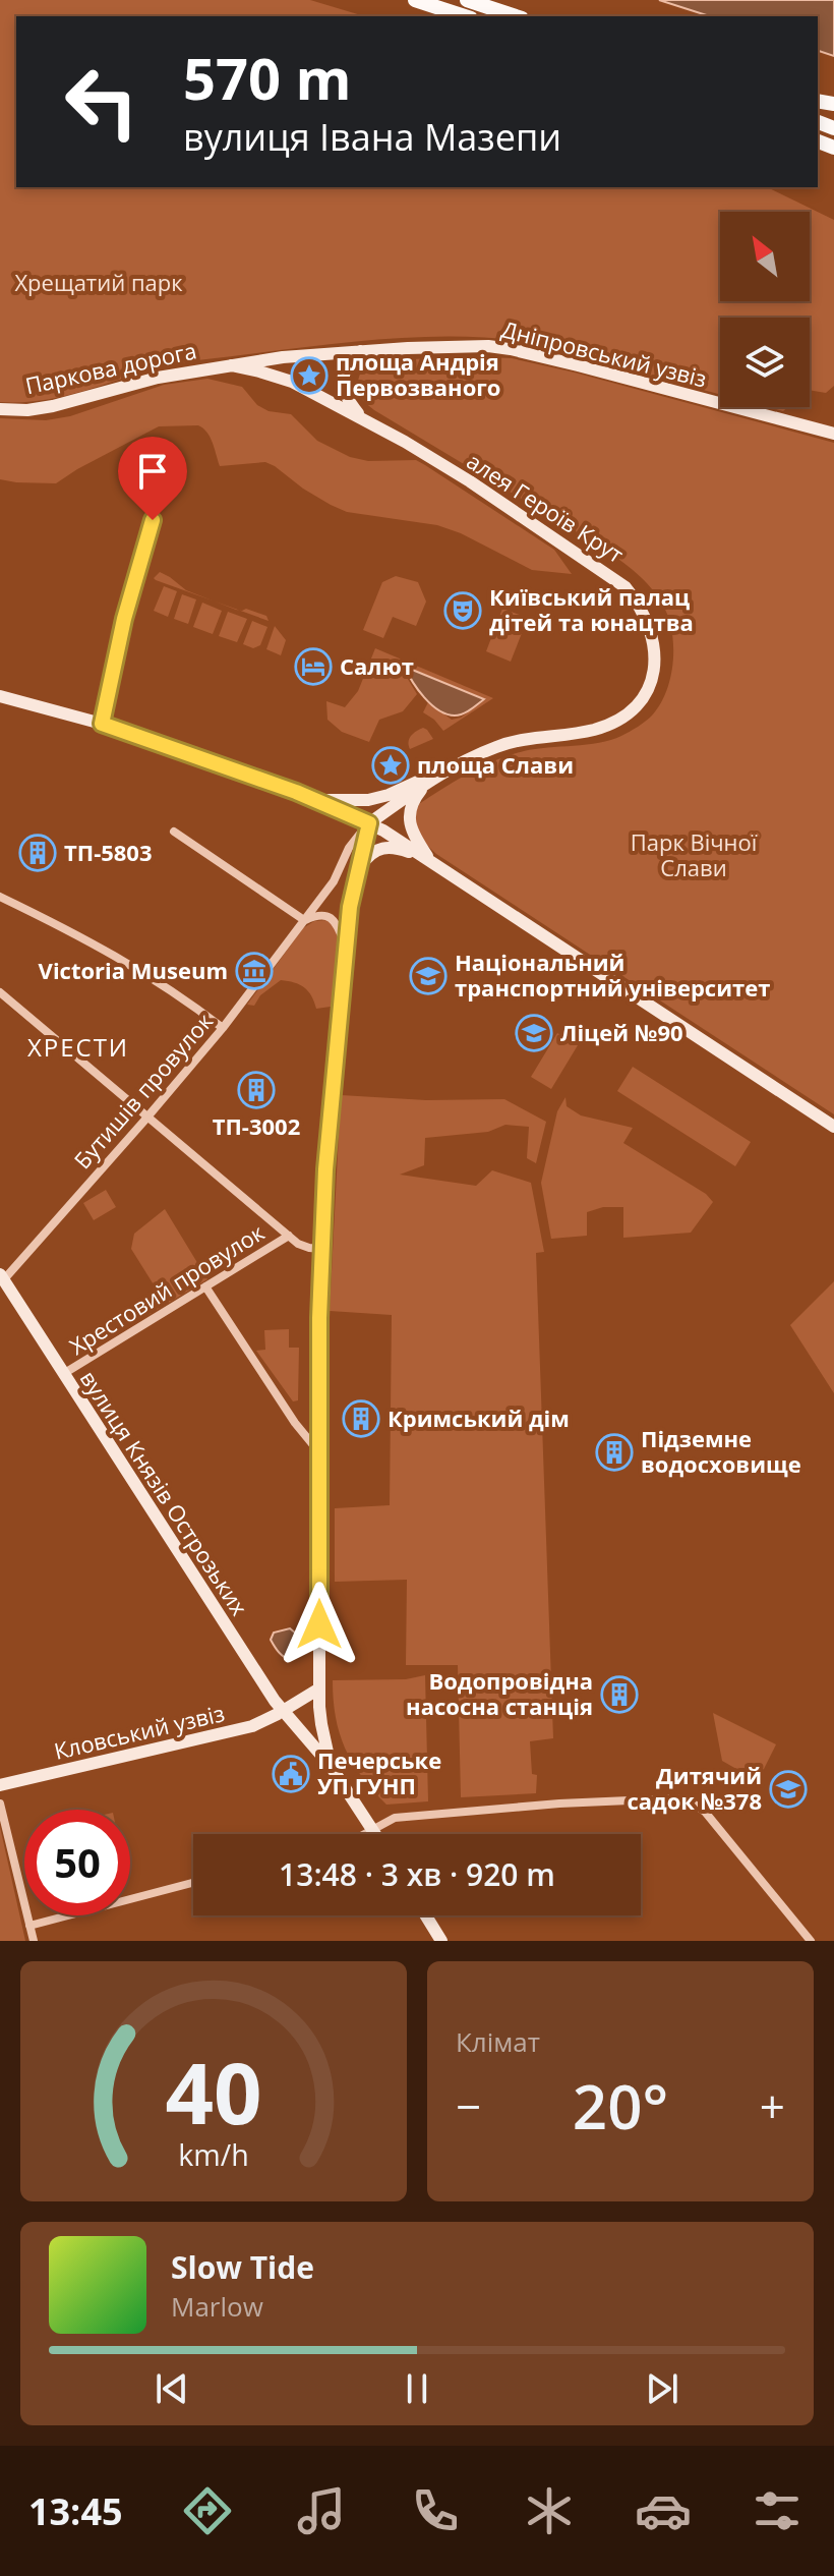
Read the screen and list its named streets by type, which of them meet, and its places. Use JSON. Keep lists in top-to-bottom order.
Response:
{
  "streets": {
    "main road": [
      "Дніпровський узвіз",
      "Паркова дорога",
      "алея Героїв Крут",
      "вулиця Князів Острозьких",
      "Кловський узвіз"
    ],
    "street": ["Бутишів провулок", "Хрестовий провулок"]
  },
  "crossings": [
    ["алея Героїв Крут", "Бутишів провулок"],
    ["Бутишів провулок", "вулиця Князів Острозьких"],
    ["Хрестовий провулок", "вулиця Князів Острозьких"],
    ["вулиця Князів Острозьких", "Кловський узвіз"]
  ],
  "districts": ["ХРЕСТИ"],
  "parks": ["Хрещатий парк", "Парк Вічної Слави"],
  "places": {
    "place": ["площа Андрія Первозваного", "площа Слави"],
    "theatre": ["Київський палац дітей та юнацтва"],
    "hotel": ["Салют"],
    "building": [
      "ТП-5803",
      "ТП-3002",
      "Кримський дім",
      "Підземне водосховище",
      "Водопровідна насосна станція"
    ],
    "museum": ["Victoria Museum"],
    "school or university": ["Національний транспортний університет", "Ліцей №90", "Дитячий садок №378"],
    "public building": ["Печерське УП ГУНП"]
  },
  "north": "top left",
  "page": {
    "turn": ["570 m", "вулиця Івана Мазепи"],
    "limit": "50",
    "trip": "13:48 · 3 хв · 920 m",
    "tile": "Клімат",
    "heat": ["−", "20°", "+"],
    "song": ["Slow Tide", "Marlow"],
    "tabs": "13:45",
    "gauge": ["40", "km/h"]
  }
}
